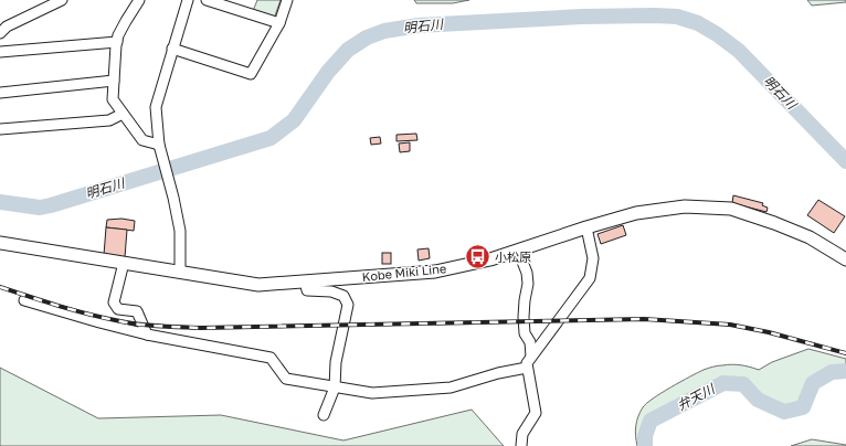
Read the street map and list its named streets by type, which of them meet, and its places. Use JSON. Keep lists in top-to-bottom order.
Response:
{
  "streets": {
    "main road": ["Kobe Miki Line"]
  },
  "water": ["明石川", "弁天川"],
  "places": {
    "bus stop": ["小松原"]
  }
}
